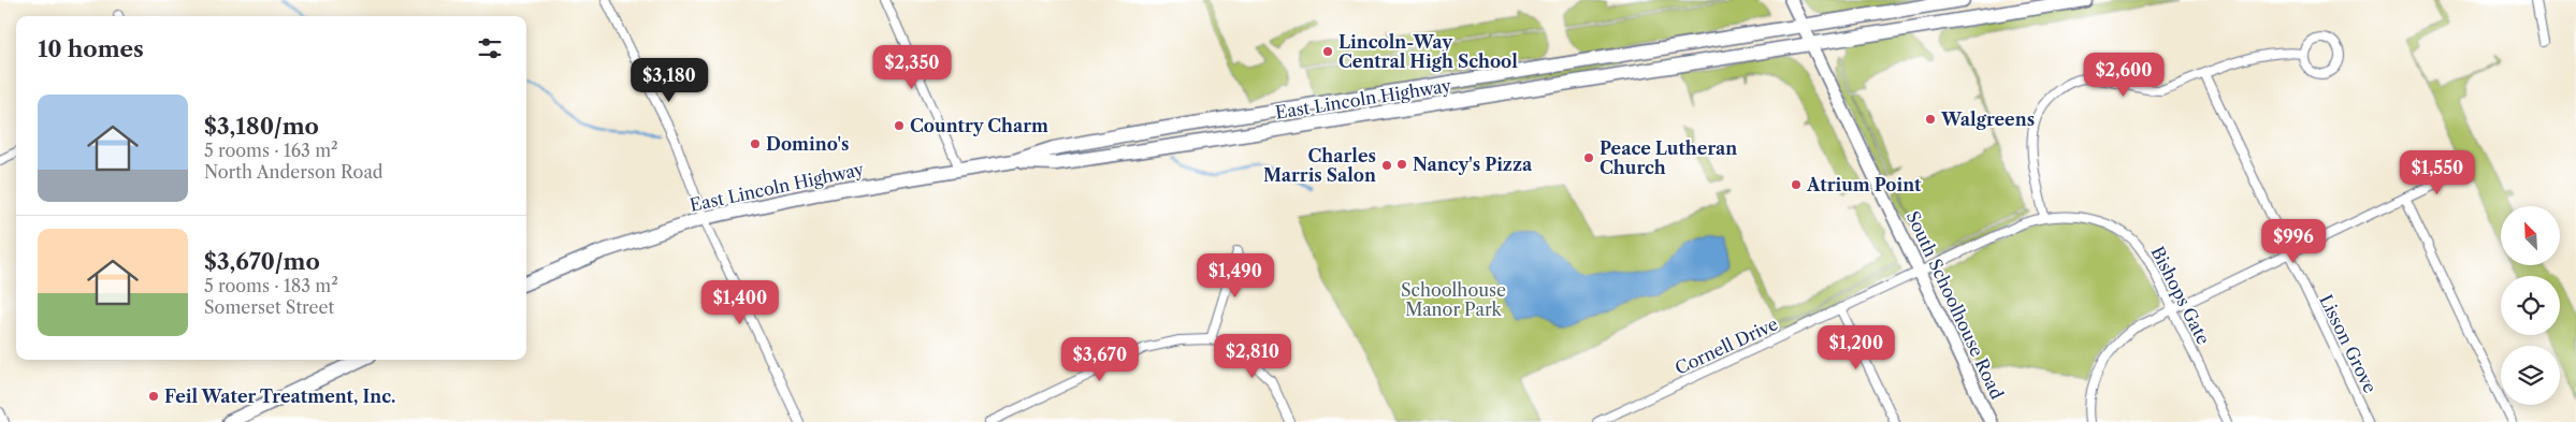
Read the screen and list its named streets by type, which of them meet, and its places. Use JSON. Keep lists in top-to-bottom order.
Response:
{
  "streets": {
    "main road": ["East Lincoln Highway"],
    "street": [
      "Bishops Gate",
      "South Schoolhouse Road",
      "Lisson Grove",
      "Cornell Drive"
    ]
  },
  "crossings": [
    ["East Lincoln Highway", "South Schoolhouse Road"],
    ["Bishops Gate", "Cornell Drive"],
    ["South Schoolhouse Road", "Cornell Drive"]
  ],
  "parks": ["Schoolhouse Manor Park"],
  "places": [
    "Lincoln-Way Central High School",
    "Walgreens",
    "Country Charm",
    "Domino's",
    "Peace Lutheran Church",
    "Nancy's Pizza",
    "Charles Marris Salon",
    "Atrium Point",
    "Feil Water Treatment, Inc."
  ],
  "north": "top left",
  "page": {
    "heading": "10 homes",
    "price": [
      "$2,350",
      "$2,600",
      "$3,180",
      "$1,550",
      "$996",
      "$1,490",
      "$1,400",
      "$1,200",
      "$2,810",
      "$3,670"
    ],
    "list": [
      {
        "name": "$3,180/mo",
        "note": "5 rooms · 163 m² · North Anderson Road"
      },
      {
        "name": "$3,670/mo",
        "note": "5 rooms · 183 m² · Somerset Street"
      }
    ]
  }
}
